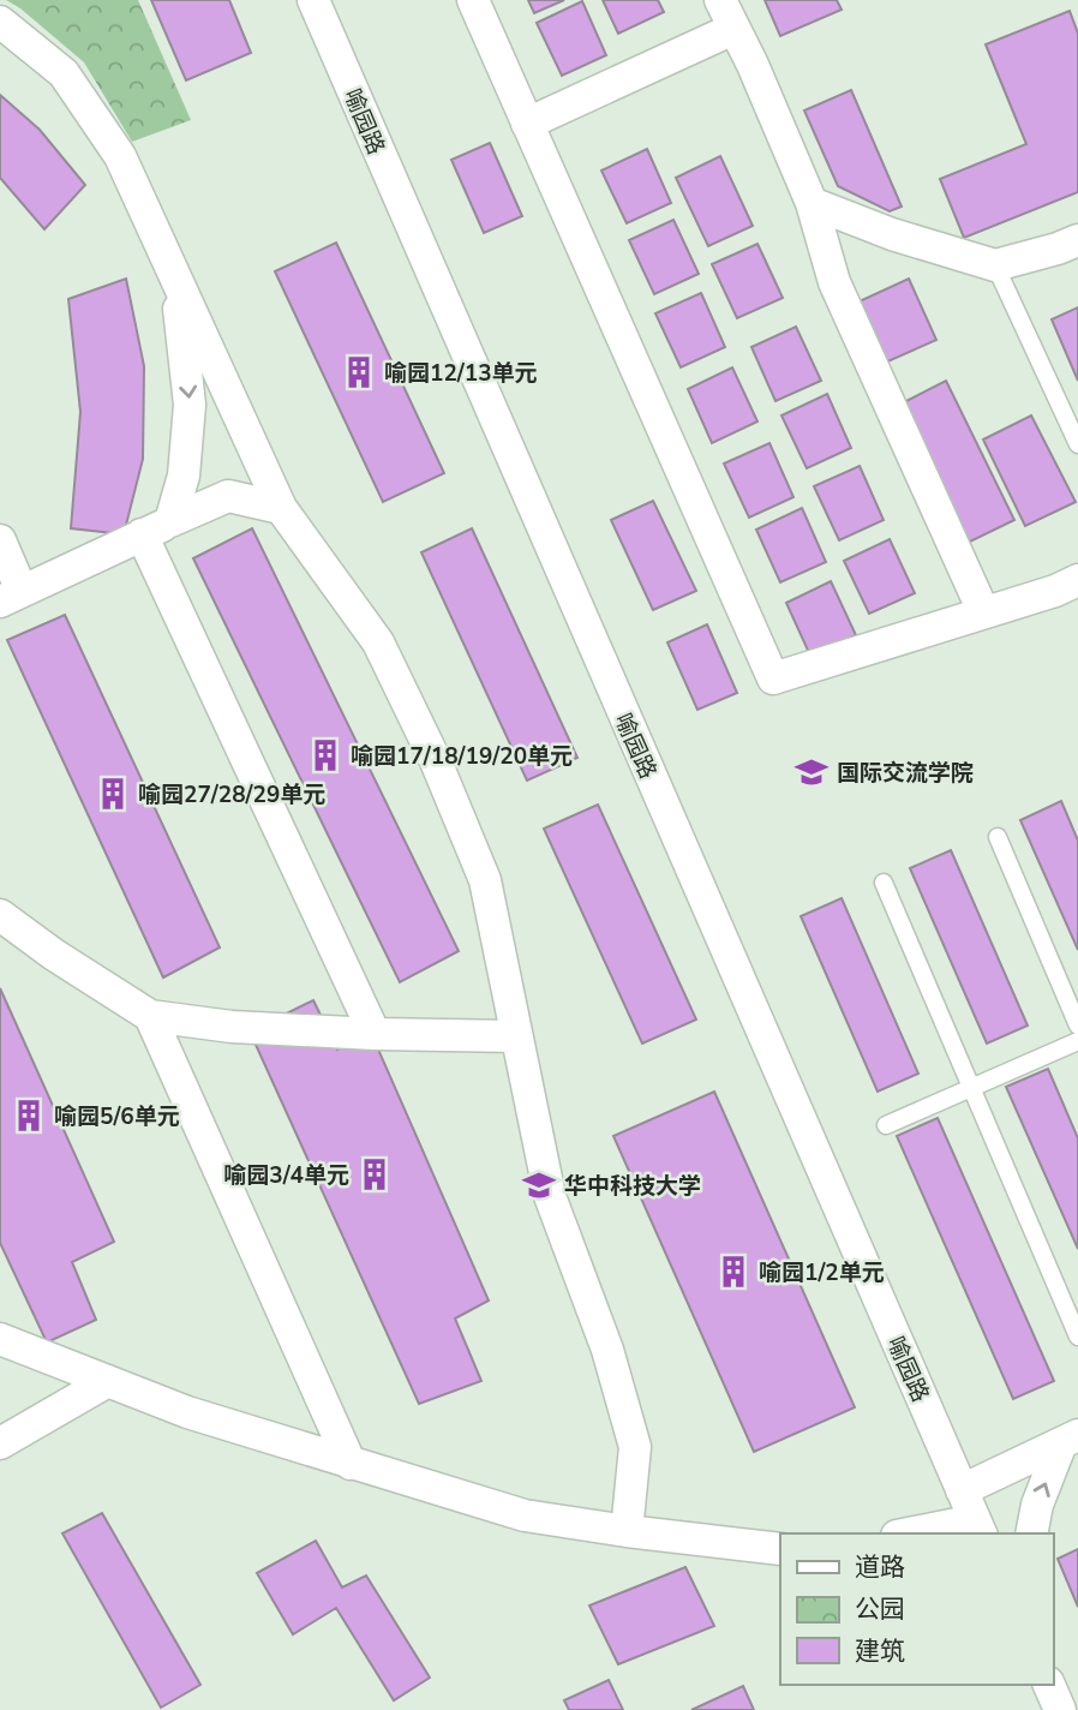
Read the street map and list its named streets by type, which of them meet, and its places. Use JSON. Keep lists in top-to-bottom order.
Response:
{
  "streets": {
    "street": ["喻园路"]
  },
  "places": {
    "building": [
      "喻园12/13单元",
      "喻园17/18/19/20单元",
      "喻园27/28/29单元",
      "喻园5/6单元",
      "喻园3/4单元",
      "喻园1/2单元"
    ],
    "school or university": ["国际交流学院", "华中科技大学"]
  },
  "legend": ["道路", "公园", "建筑"]
}
